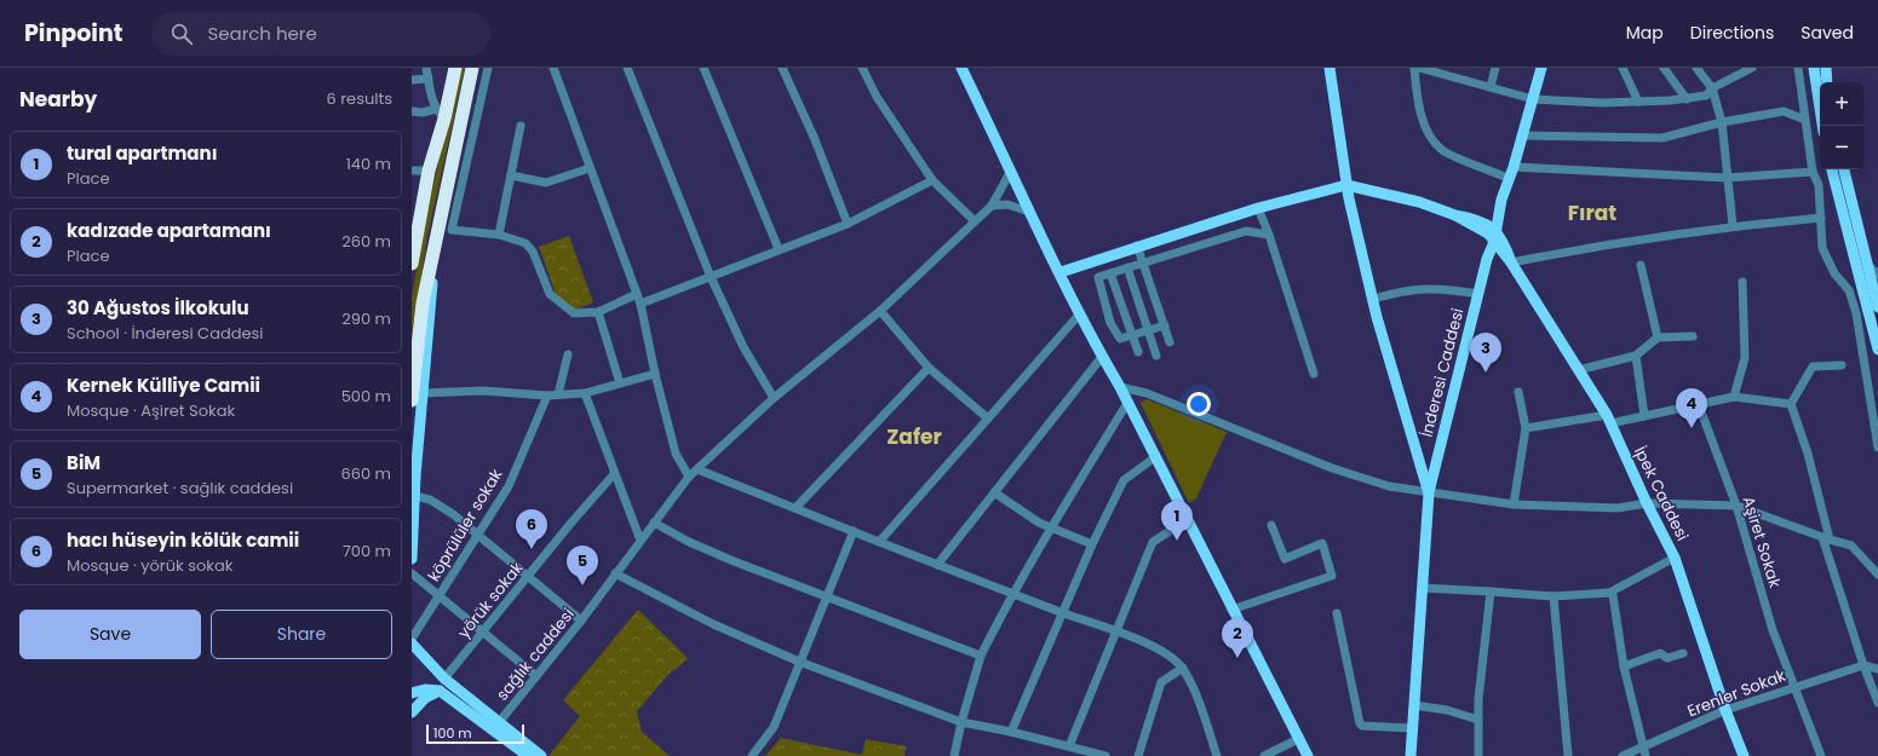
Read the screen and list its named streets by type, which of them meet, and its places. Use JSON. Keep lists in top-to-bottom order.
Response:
{
  "streets": {
    "main road": ["İnderesi Caddesi", "İpek Caddesi"],
    "street": [
      "köprülüler sokak",
      "Aşiret Sokak",
      "yörük sokak",
      "sağlık caddesi",
      "Erenler Sokak"
    ]
  },
  "crossings": [
    ["İnderesi Caddesi", "İpek Caddesi"],
    ["İpek Caddesi", "Erenler Sokak"],
    ["Aşiret Sokak", "Erenler Sokak"]
  ],
  "districts": ["Fırat", "Zafer"],
  "scale_bar": "100 m",
  "page": {
    "header": "Pinpoint",
    "search": "Search here",
    "nav": ["Map", "Directions", "Saved"],
    "heading": ["Nearby", "6 results"],
    "map_buttons": ["+", "−"],
    "list": [
      {
        "mark": "1",
        "name": "tural apartmanı",
        "note": "Place",
        "value": "140 m"
      },
      {
        "mark": "2",
        "name": "kadızade apartamanı",
        "note": "Place",
        "value": "260 m"
      },
      {
        "mark": "3",
        "name": "30 Ağustos İlkokulu",
        "note": "School · İnderesi Caddesi",
        "value": "290 m"
      },
      {
        "mark": "4",
        "name": "Kernek Külliye Camii",
        "note": "Mosque · Aşiret Sokak",
        "value": "500 m"
      },
      {
        "mark": "5",
        "name": "BiM",
        "note": "Supermarket · sağlık caddesi",
        "value": "660 m"
      },
      {
        "mark": "6",
        "name": "hacı hüseyin kölük camii",
        "note": "Mosque · yörük sokak",
        "value": "700 m"
      }
    ],
    "pins": [
      "3",
      "4",
      "1",
      "6",
      "5",
      "2"
    ],
    "buttons": ["Save", "Share"],
    "scale": "100 m"
  }
}
